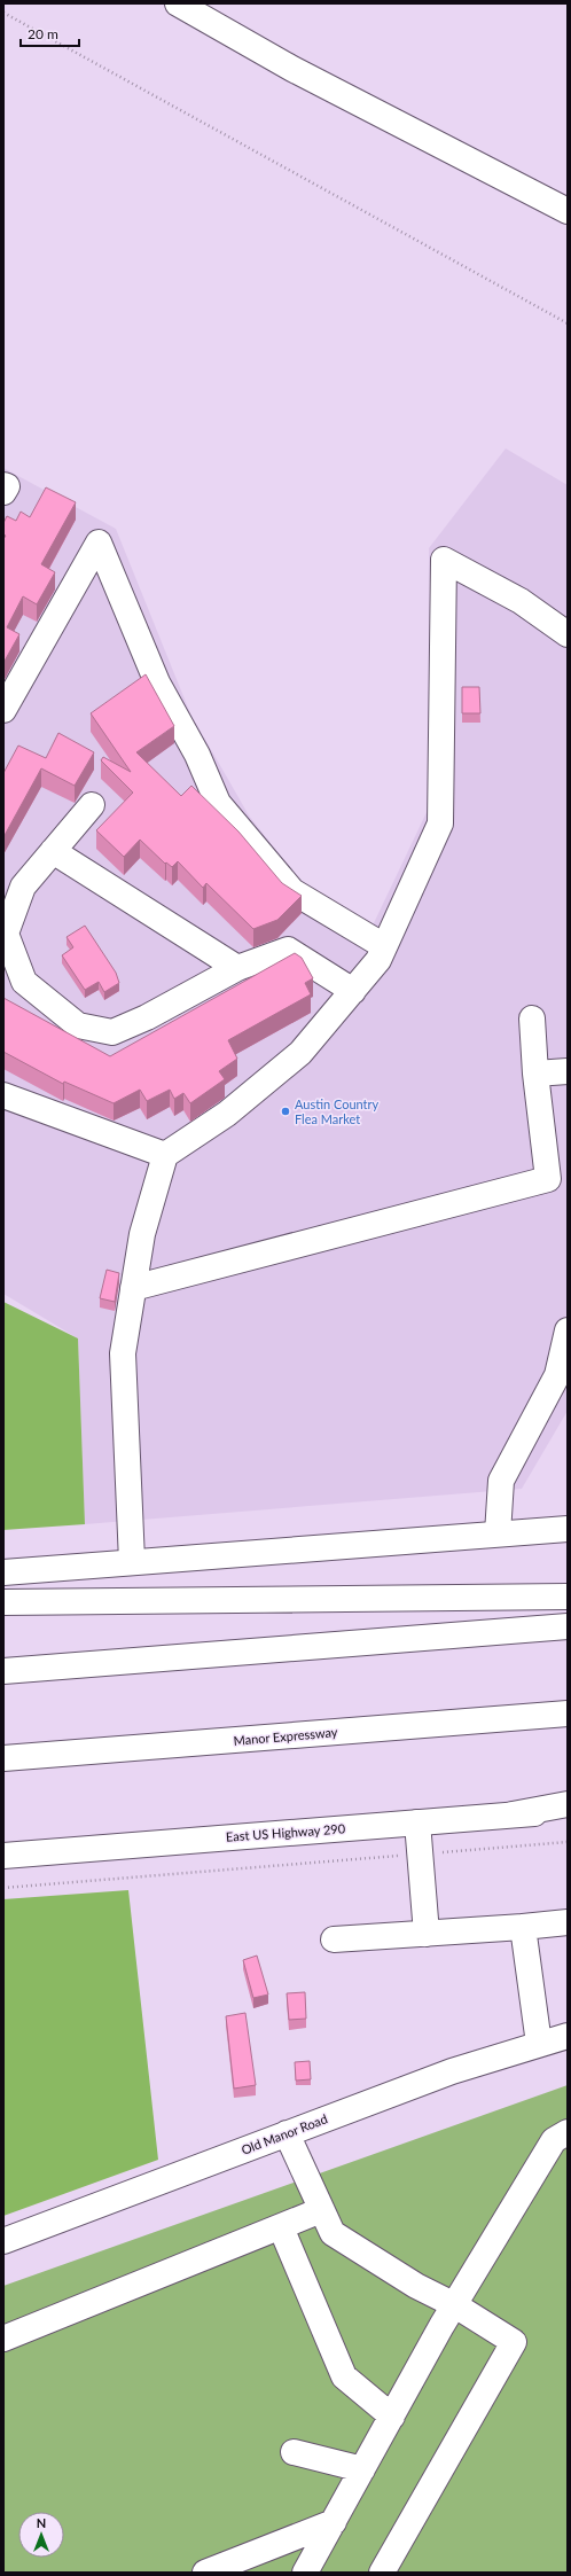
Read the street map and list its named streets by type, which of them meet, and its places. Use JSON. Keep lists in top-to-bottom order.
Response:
{
  "streets": {
    "main road": ["Manor Expressway", "East US Highway 290", "Old Manor Road"]
  },
  "places": ["Austin Country Flea Market"],
  "scale_bar": "20 m",
  "north": "top"
}
